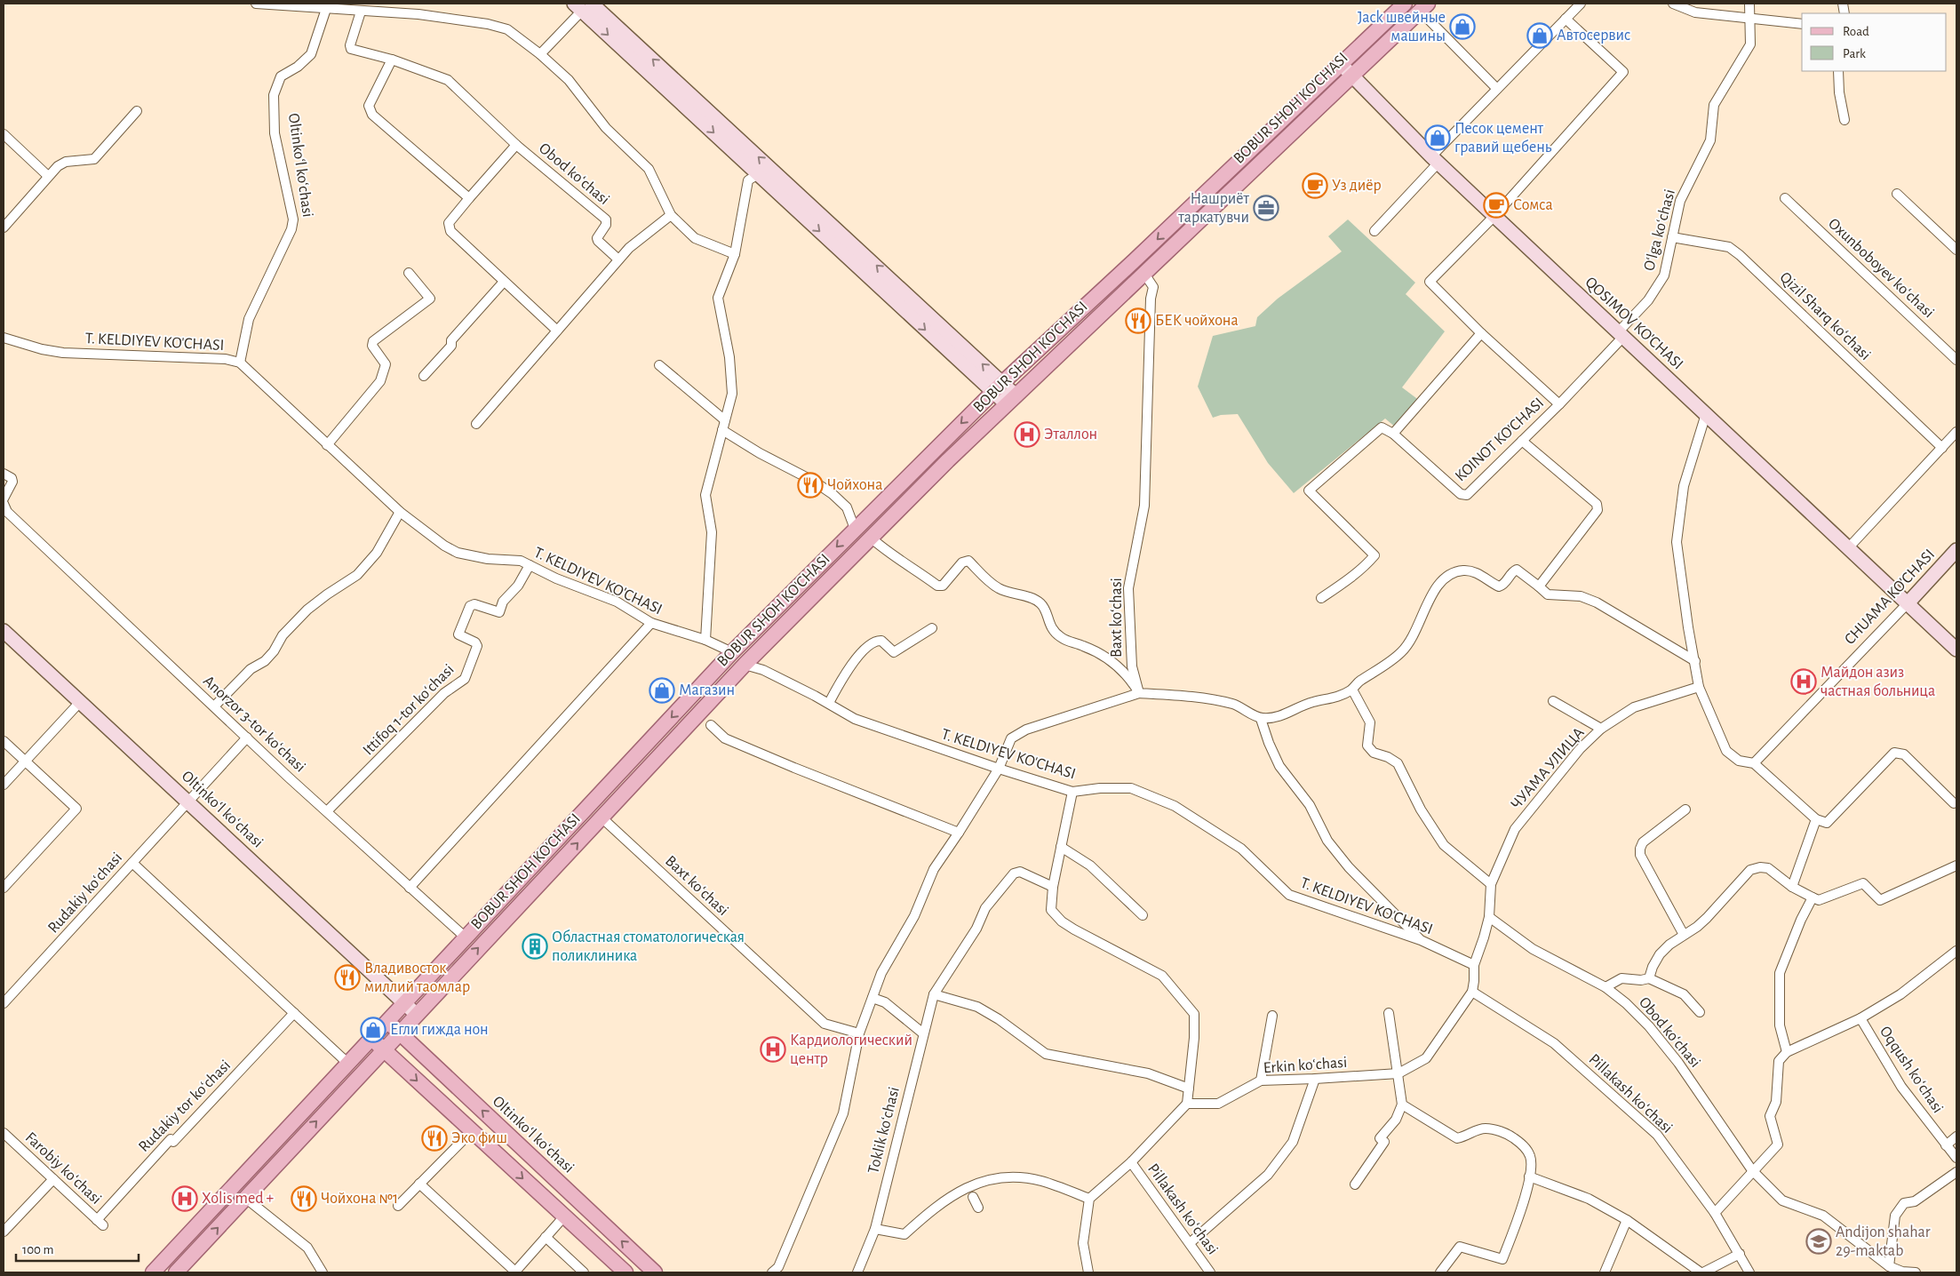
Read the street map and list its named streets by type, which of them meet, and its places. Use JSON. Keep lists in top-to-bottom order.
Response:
{
  "streets": {
    "main road": [
      "BOBUR SHOH KO'CHASI",
      "Oltinkoʻl koʻchasi",
      "QOSIMOV KO'CHASI",
      "CHUAMA KO'CHASI"
    ],
    "street": [
      "Obod koʻchasi",
      "Oʻlga koʻchasi",
      "Oxunboboyev koʻchasi",
      "Qizil Sharq koʻchasi",
      "T. KELDIYEV KO'CHASI",
      "KOINOT KO'CHASI",
      "Baxt koʻchasi",
      "Ittifoq 1-tor koʻchasi",
      "Anorzor 3-tor koʻchasi",
      "ЧУАМА УЛИЦА",
      "Rudakiy koʻchasi",
      "Erkin koʻchasi",
      "Oqqush koʻchasi",
      "Pillakash koʻchasi",
      "Rudakiy tor koʻchasi",
      "Toklik koʻchasi",
      "Farobiy koʻchasi"
    ]
  },
  "crossings": [
    ["BOBUR SHOH KO'CHASI", "Oltinkoʻl koʻchasi"],
    ["BOBUR SHOH KO'CHASI", "QOSIMOV KO'CHASI"],
    ["BOBUR SHOH KO'CHASI", "T. KELDIYEV KO'CHASI"],
    ["BOBUR SHOH KO'CHASI", "Baxt koʻchasi"],
    ["BOBUR SHOH KO'CHASI", "Anorzor 3-tor koʻchasi"],
    ["Oltinkoʻl koʻchasi", "T. KELDIYEV KO'CHASI"],
    ["Oltinkoʻl koʻchasi", "Rudakiy koʻchasi"],
    ["Obod koʻchasi", "ЧУАМА УЛИЦА"],
    ["Oʻlga koʻchasi", "Qizil Sharq koʻchasi"],
    ["Oʻlga koʻchasi", "QOSIMOV KO'CHASI"],
    ["Oʻlga koʻchasi", "KOINOT KO'CHASI"],
    ["QOSIMOV KO'CHASI", "KOINOT KO'CHASI"],
    ["QOSIMOV KO'CHASI", "CHUAMA KO'CHASI"],
    ["T. KELDIYEV KO'CHASI", "Ittifoq 1-tor koʻchasi"],
    ["T. KELDIYEV KO'CHASI", "ЧУАМА УЛИЦА"],
    ["Ittifoq 1-tor koʻchasi", "Anorzor 3-tor koʻchasi"],
    ["Anorzor 3-tor koʻchasi", "Rudakiy koʻchasi"],
    ["ЧУАМА УЛИЦА", "Erkin koʻchasi"],
    ["ЧУАМА УЛИЦА", "Pillakash koʻchasi"],
    ["Erkin koʻchasi", "Pillakash koʻchasi"],
    ["Rudakiy tor koʻchasi", "Farobiy koʻchasi"]
  ],
  "places": {
    "shop": [
      "Jack швейные машины",
      "Автосервис",
      "Песок цемент гравий щебень",
      "Магазин",
      "Егли гижда нон"
    ],
    "cafe": ["Уз диёр", "Сомса"],
    "office": ["Нашриёт таркатувчи"],
    "restaurant": [
      "БЕК чойхона",
      "Чойхона",
      "Владивосток миллий таомлар",
      "Эко фиш",
      "Чойхона №1"
    ],
    "hospital": [
      "Эталлон",
      "Майдон азиз частная больница",
      "Кардиологический центр",
      "Xolis med +"
    ],
    "building": ["Областная стоматологическая поликлиника"],
    "school or university": ["Andijon shahar 29-maktab"]
  },
  "legend": ["Road", "Park"],
  "scale_bar": "100 m"
}
